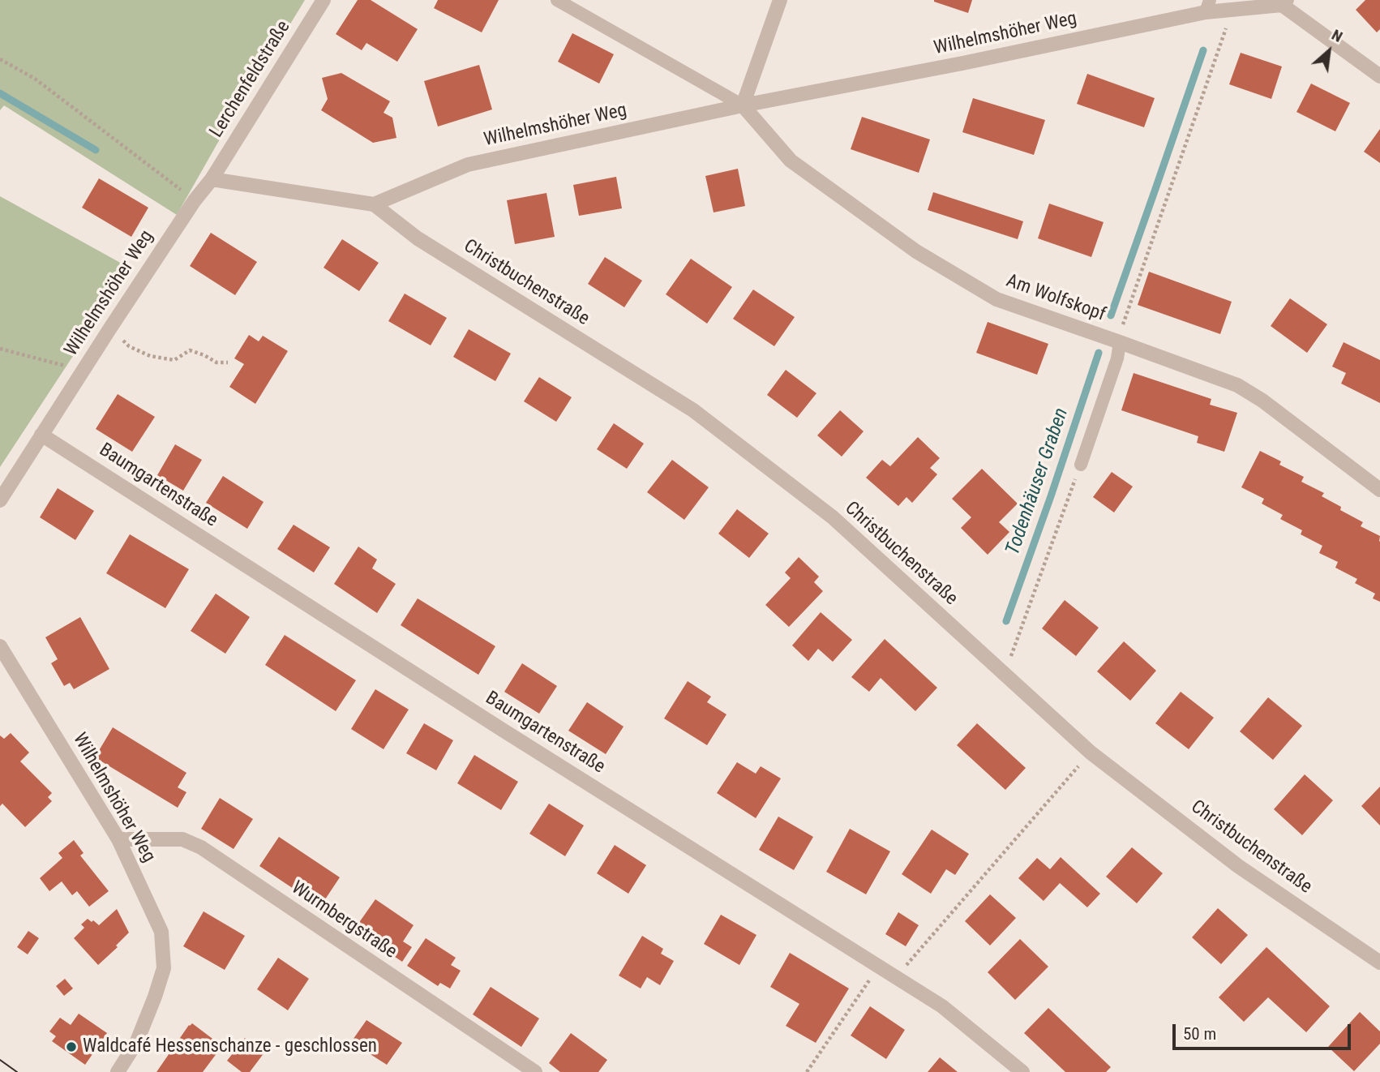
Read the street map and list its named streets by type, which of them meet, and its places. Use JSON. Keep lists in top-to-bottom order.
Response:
{
  "streets": {
    "street": [
      "Wilhelmshöher Weg",
      "Lerchenfeldstraße",
      "Christbuchenstraße",
      "Am Wolfskopf",
      "Baumgartenstraße",
      "Wurmbergstraße"
    ]
  },
  "crossings": [
    ["Wilhelmshöher Weg", "Lerchenfeldstraße"],
    ["Wilhelmshöher Weg", "Christbuchenstraße"],
    ["Wilhelmshöher Weg", "Am Wolfskopf"],
    ["Wilhelmshöher Weg", "Baumgartenstraße"],
    ["Wilhelmshöher Weg", "Wurmbergstraße"]
  ],
  "water": ["Todenhäuser Graben"],
  "places": ["Waldcafé Hessenschanze - geschlossen"],
  "scale_bar": "50 m",
  "north": "top right"
}
